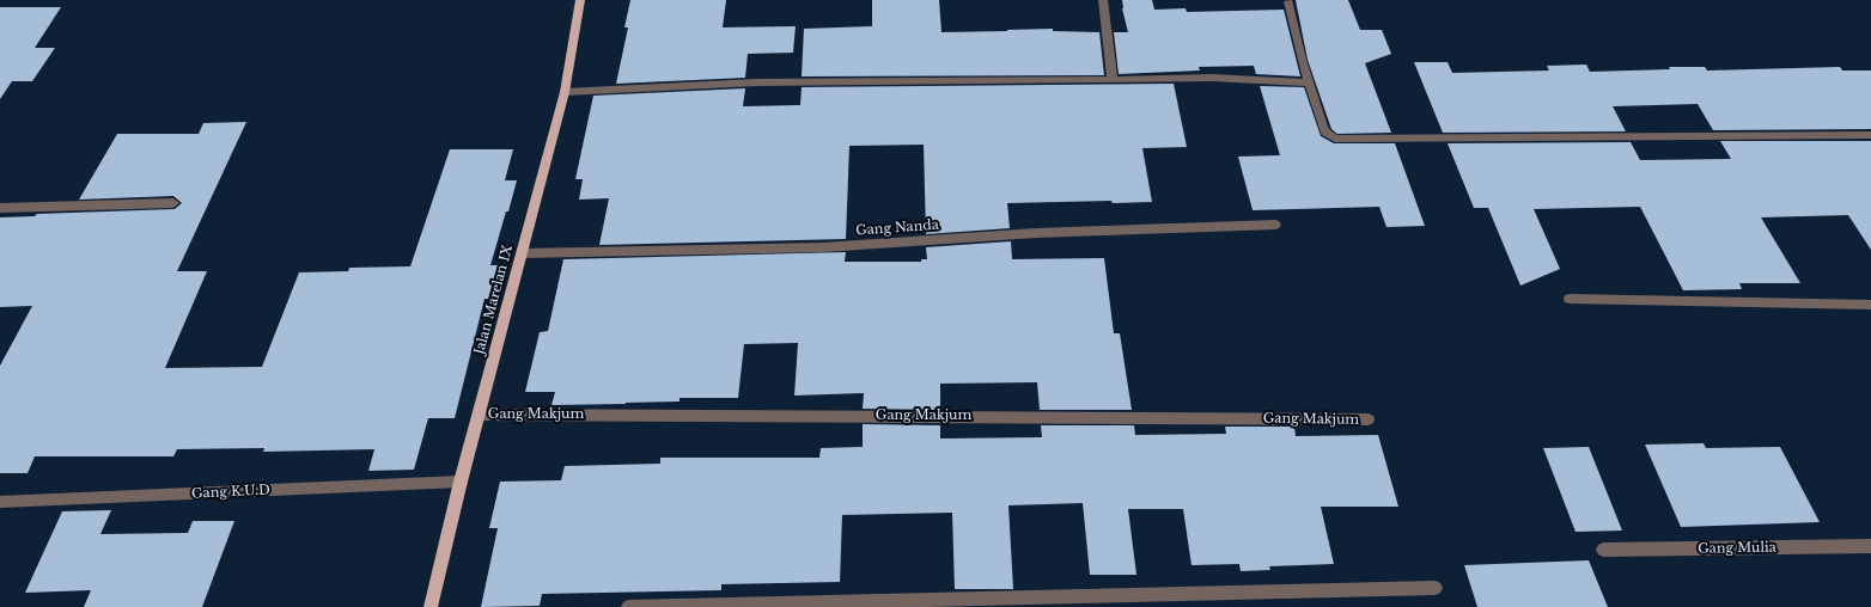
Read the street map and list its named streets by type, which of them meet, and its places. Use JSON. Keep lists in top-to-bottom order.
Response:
{
  "streets": {
    "main road": ["Jalan Marelan IX"],
    "street": [
      "Gang Nanda",
      "Gang Makjum",
      "Gang K.U.D",
      "Gang Mulia"
    ]
  },
  "crossings": [
    ["Gang Nanda", "Jalan Marelan IX"],
    ["Jalan Marelan IX", "Gang Makjum"],
    ["Jalan Marelan IX", "Gang K.U.D"]
  ]
}
